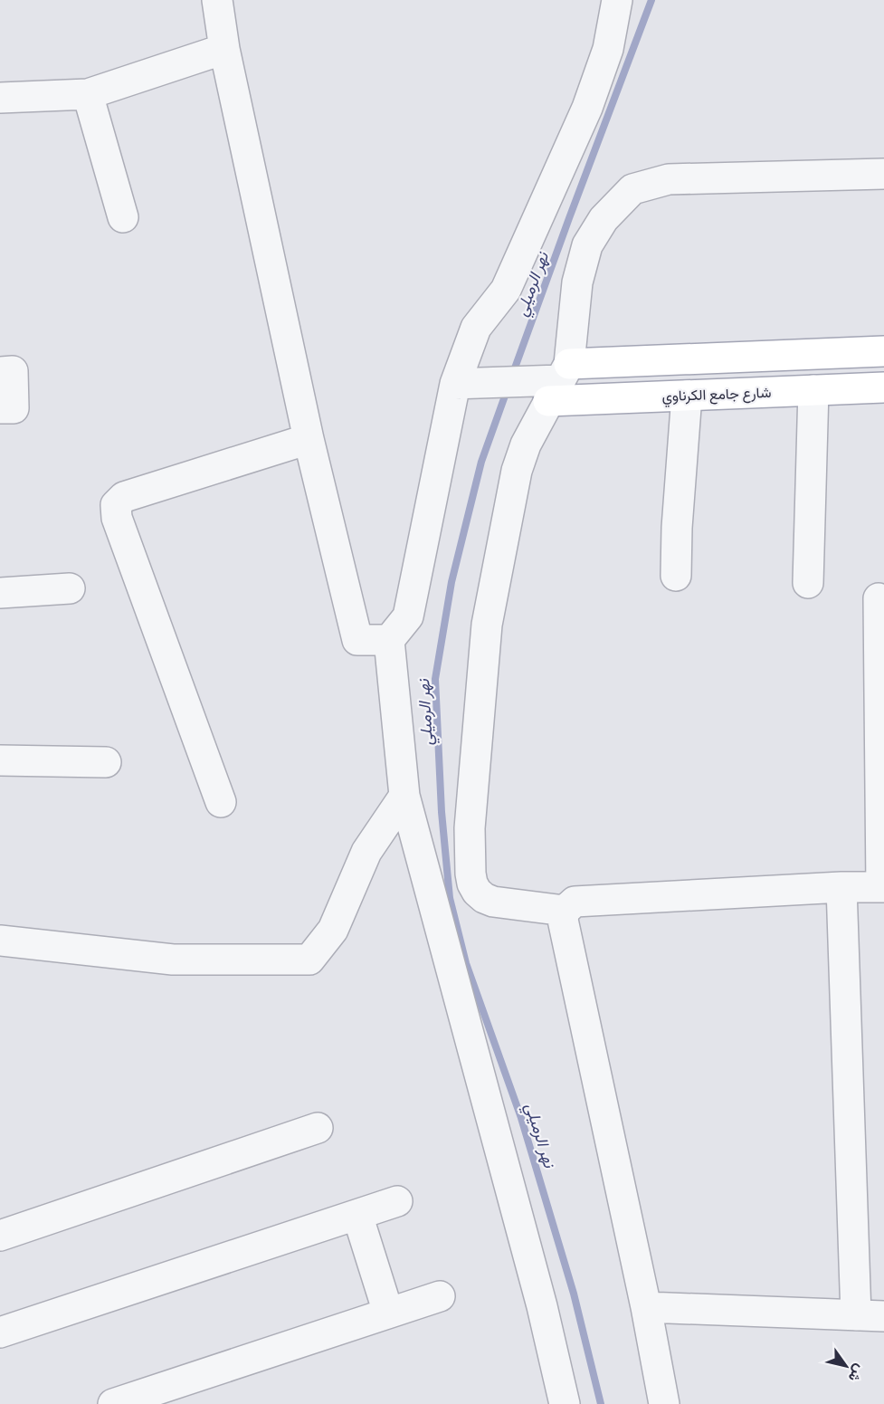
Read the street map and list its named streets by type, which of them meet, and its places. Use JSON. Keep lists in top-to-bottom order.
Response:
{
  "streets": {
    "main road": ["شارع جامع الكرناوي"]
  },
  "water": ["نهر الرميلي"],
  "north": "bottom right"
}
